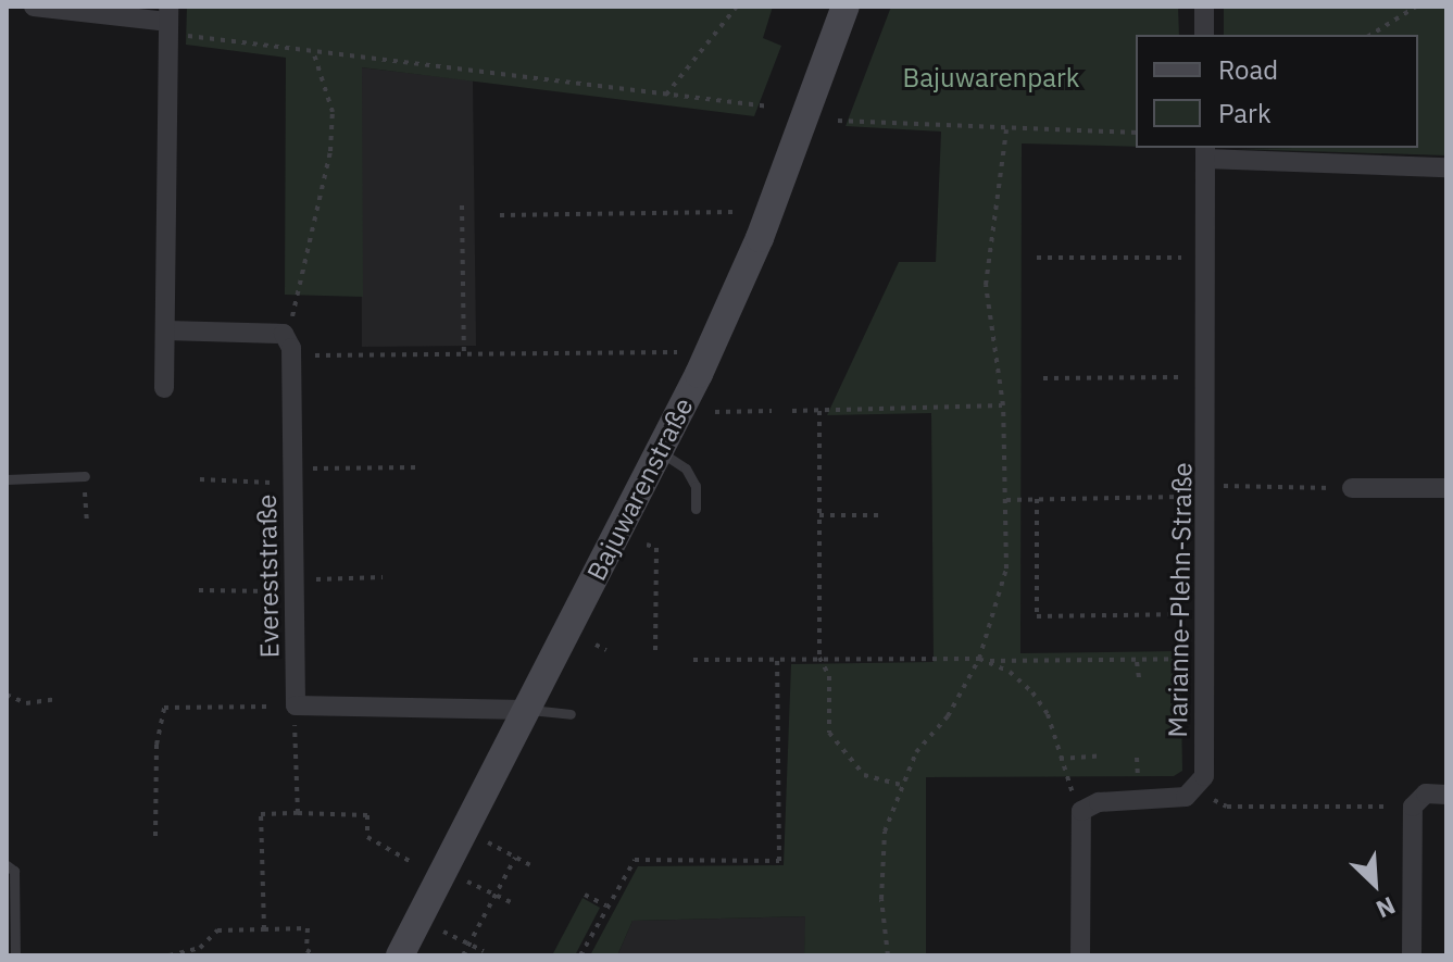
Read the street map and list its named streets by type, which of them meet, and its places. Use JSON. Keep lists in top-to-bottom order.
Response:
{
  "streets": {
    "main road": ["Bajuwarenstraße"],
    "street": ["Evereststraße", "Marianne-Plehn-Straße"]
  },
  "crossings": [
    ["Bajuwarenstraße", "Evereststraße"]
  ],
  "parks": ["Bajuwarenpark"],
  "legend": ["Road", "Park"],
  "north": "bottom right"
}
